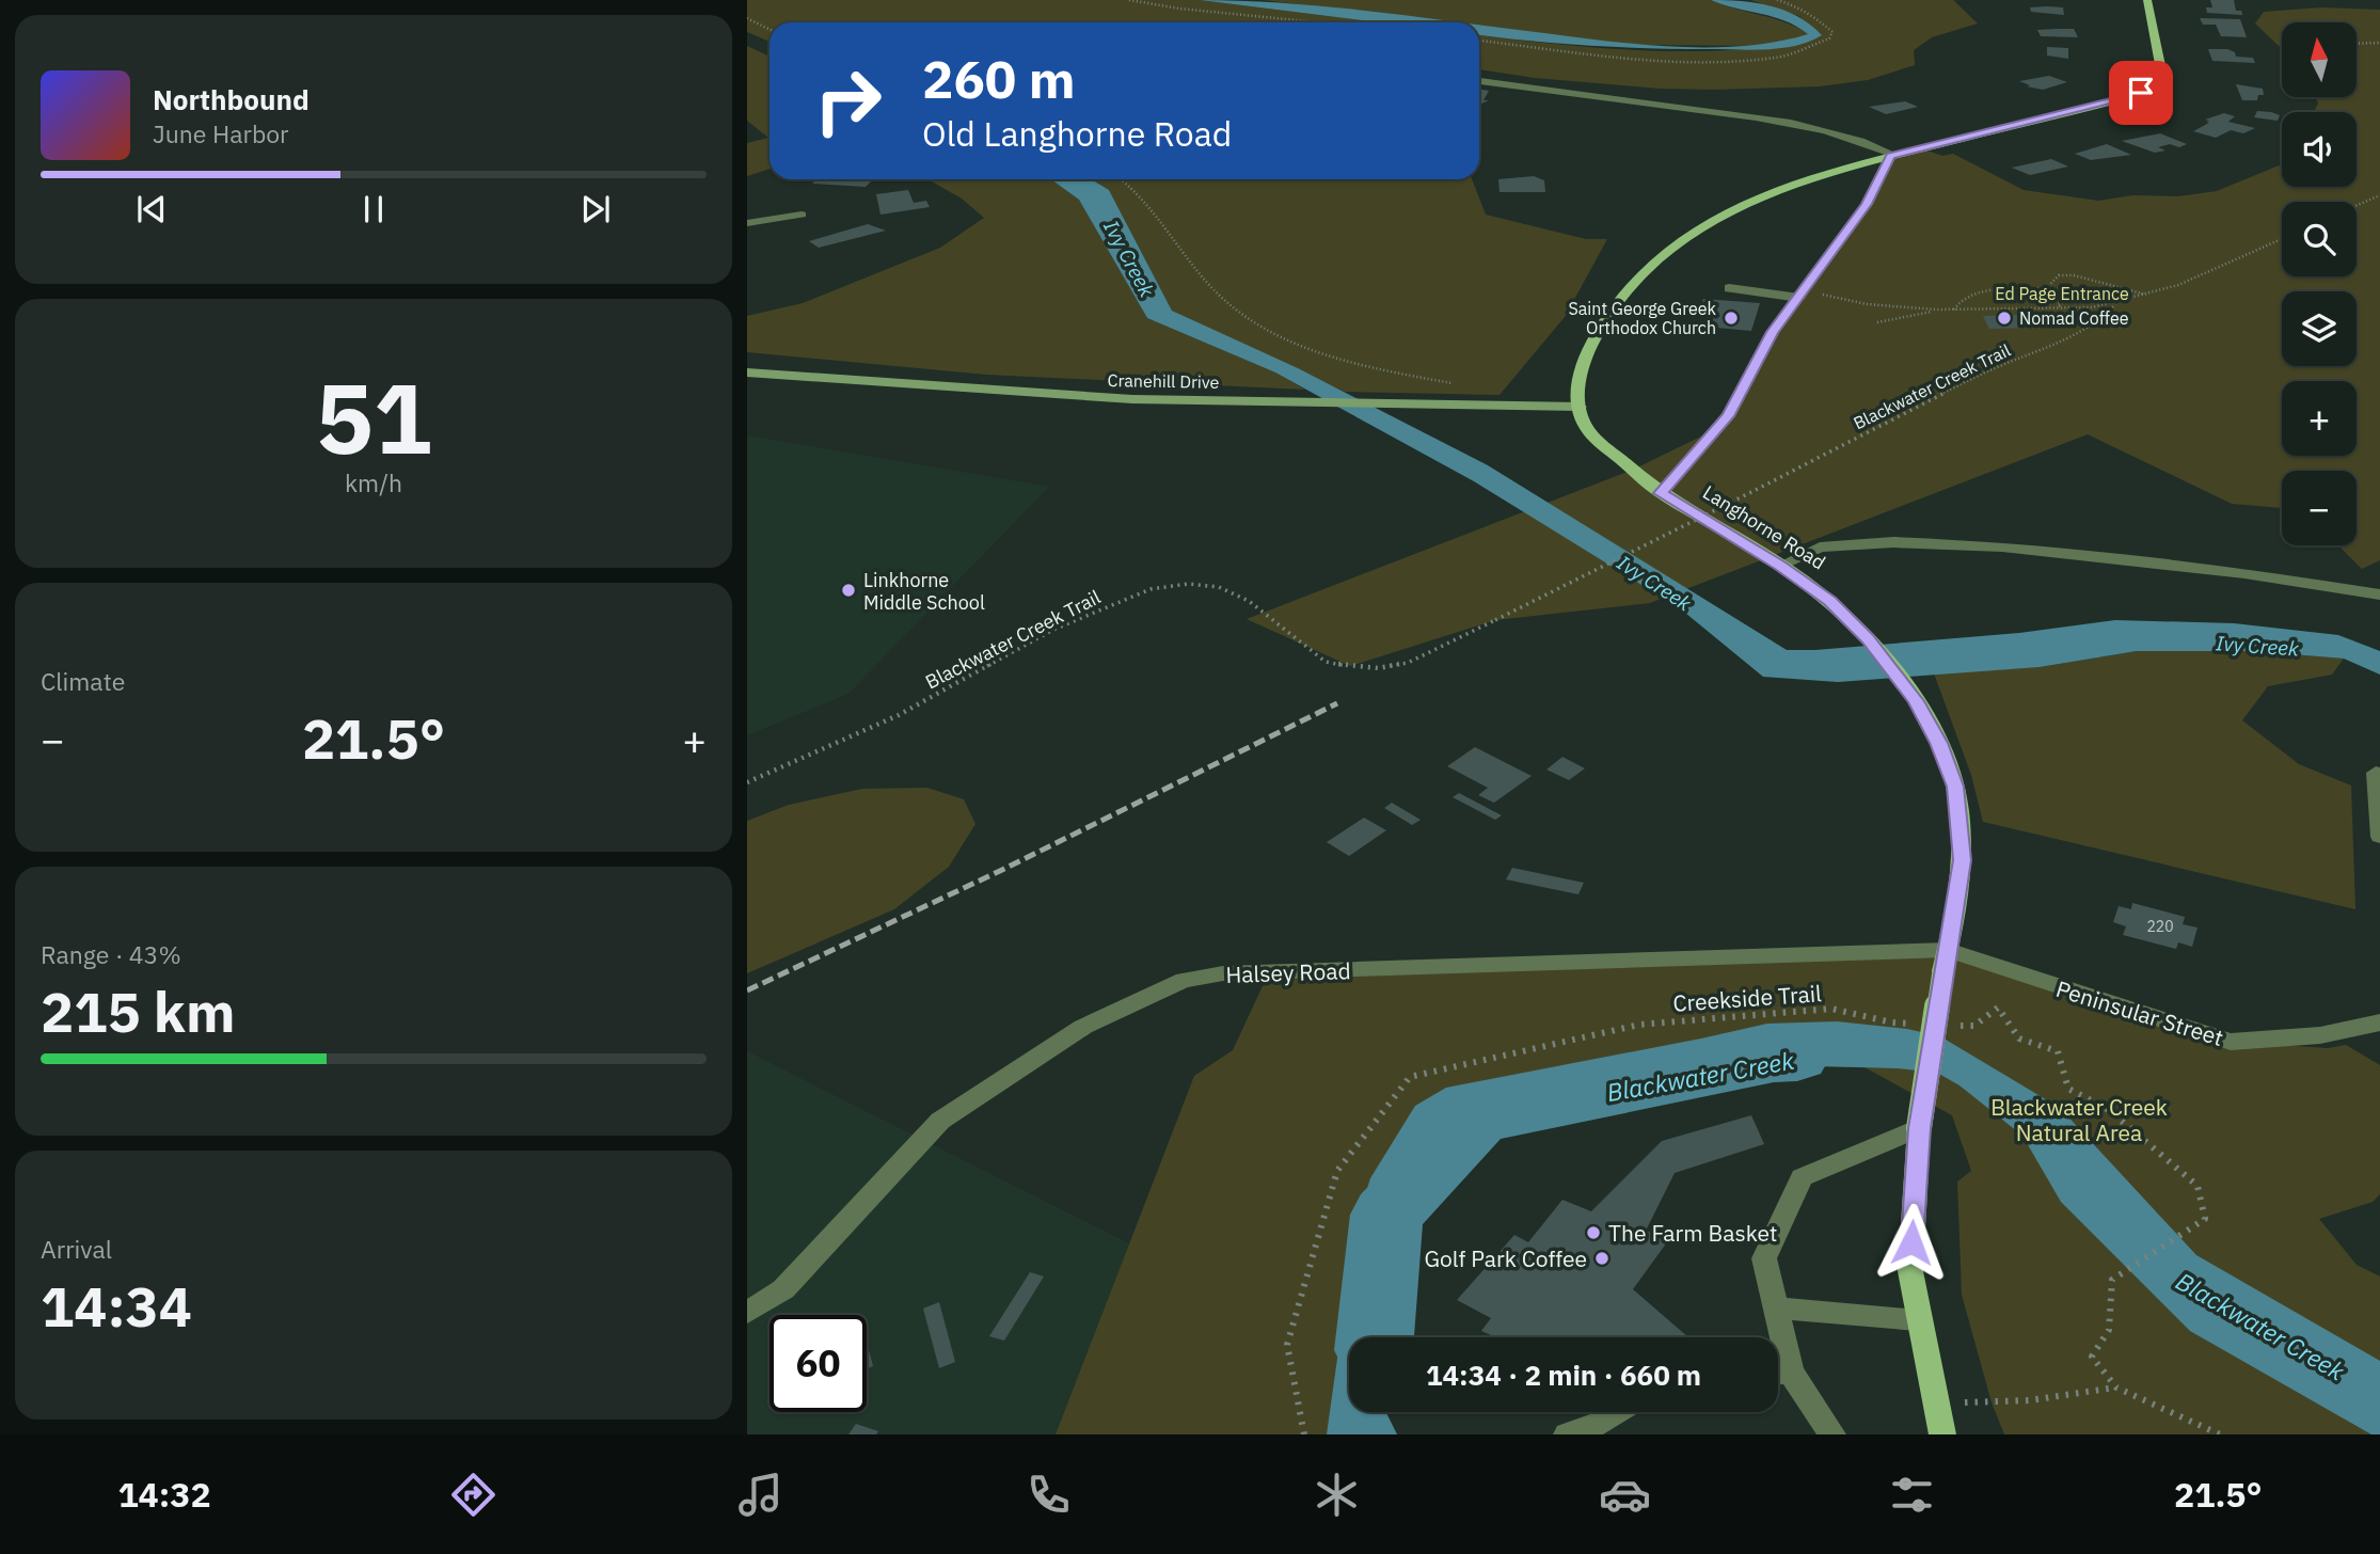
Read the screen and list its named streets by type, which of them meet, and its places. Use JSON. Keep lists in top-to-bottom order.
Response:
{
  "streets": {
    "main road": ["Cranehill Drive", "Langhorne Road"],
    "street": ["Halsey Road", "Peninsular Street"],
    "path": ["Blackwater Creek Trail", "Creekside Trail"]
  },
  "crossings": [
    ["Cranehill Drive", "Langhorne Road"],
    ["Langhorne Road", "Halsey Road"],
    ["Langhorne Road", "Peninsular Street"],
    ["Halsey Road", "Peninsular Street"]
  ],
  "water": ["Ivy Creek", "Blackwater Creek"],
  "parks": ["Ed Page Entrance", "Blackwater Creek Natural Area"],
  "places": [
    "Saint George Greek Orthodox Church",
    "Nomad Coffee",
    "Linkhorne Middle School",
    "The Farm Basket",
    "Golf Park Coffee"
  ],
  "house_numbers": ["220"],
  "north": "top",
  "page": {
    "map_buttons": ["+", "−"],
    "turn": ["260 m", "Old Langhorne Road"],
    "song": ["Northbound", "June Harbor"],
    "tile": [
      ["51", "km/h"],
      "Climate",
      ["Range · 43%", "215 km"],
      ["Arrival", "14:34"]
    ],
    "heat": ["−", "21.5°", "+"],
    "limit": "60",
    "trip": "14:34 · 2 min · 660 m",
    "tabs": ["14:32", "21.5°"]
  }
}
